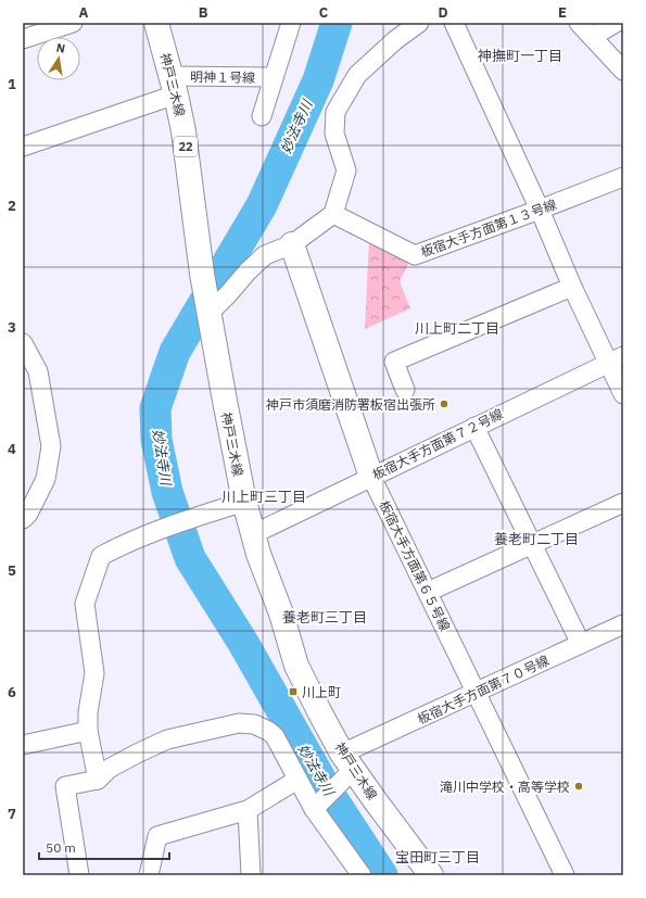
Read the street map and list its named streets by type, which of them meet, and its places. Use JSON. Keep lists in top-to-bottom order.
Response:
{
  "streets": {
    "main road": ["神戸三木線", "22", "板宿大手方面第６５号線"],
    "street": [
      "明神１号線",
      "板宿大手方面第１３号線",
      "板宿大手方面第７２号線",
      "板宿大手方面第７０号線"
    ]
  },
  "crossings": [
    ["明神１号線", "神戸三木線"],
    ["神戸三木線", "板宿大手方面第７２号線"],
    ["神戸三木線", "板宿大手方面第７０号線"],
    ["板宿大手方面第７２号線", "板宿大手方面第６５号線"],
    ["板宿大手方面第６５号線", "板宿大手方面第７０号線"]
  ],
  "districts": [
    "神撫町一丁目",
    "川上町二丁目",
    "川上町三丁目",
    "養老町二丁目",
    "養老町三丁目",
    "宝田町三丁目"
  ],
  "water": ["妙法寺川"],
  "places": {
    "other": ["神戸市須磨消防署板宿出張所", "滝川中学校・高等学校"],
    "transit": ["川上町"]
  },
  "scale_bar": "50 m",
  "north": "top",
  "grid": {
    "columns": [
      "A",
      "B",
      "C",
      "D",
      "E"
    ],
    "rows": [
      "1",
      "2",
      "3",
      "4",
      "5",
      "6",
      "7"
    ]
  }
}
